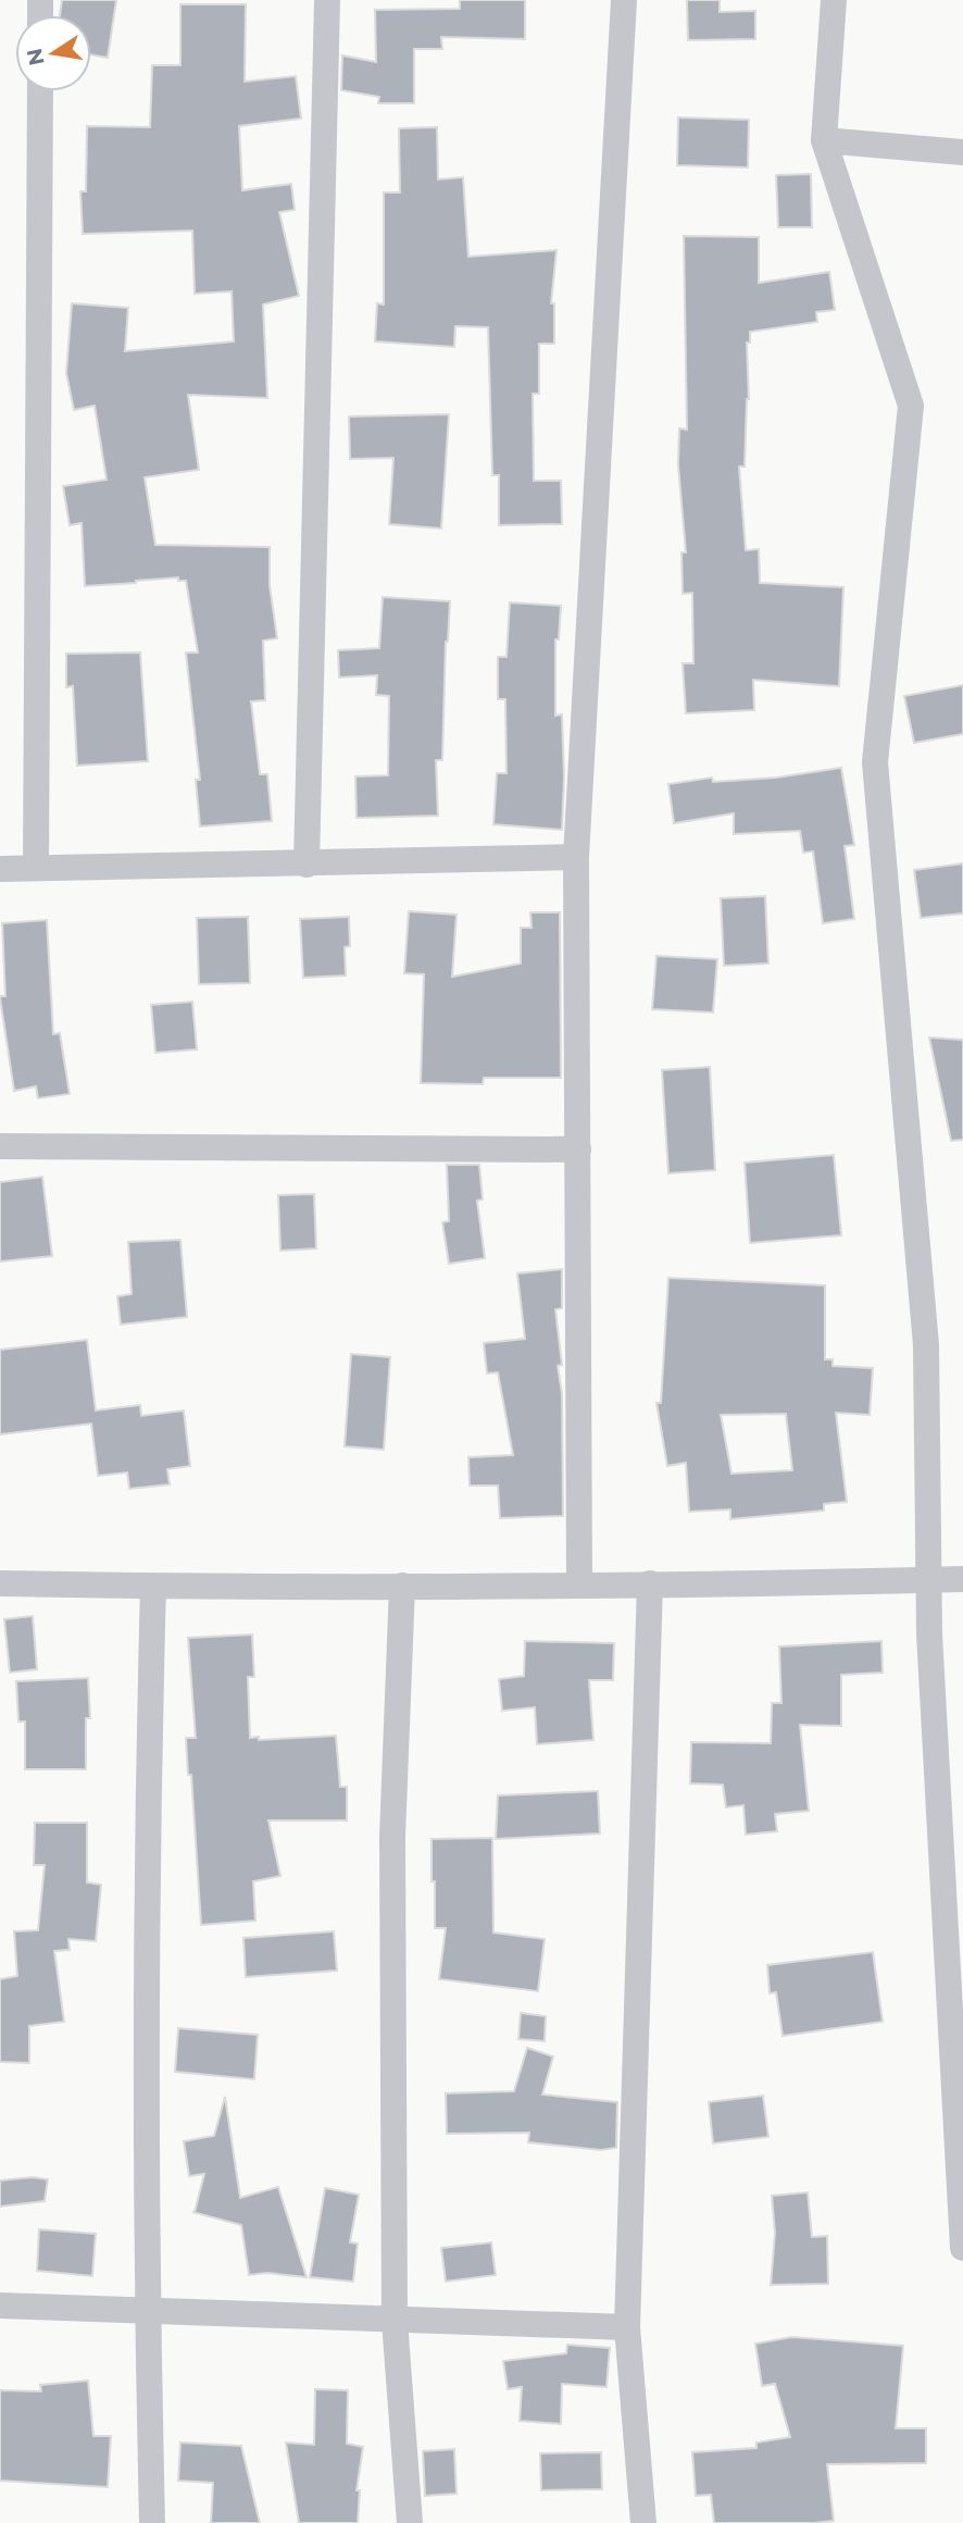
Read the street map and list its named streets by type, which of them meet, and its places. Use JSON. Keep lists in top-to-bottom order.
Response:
{
  "north": "left"
}
